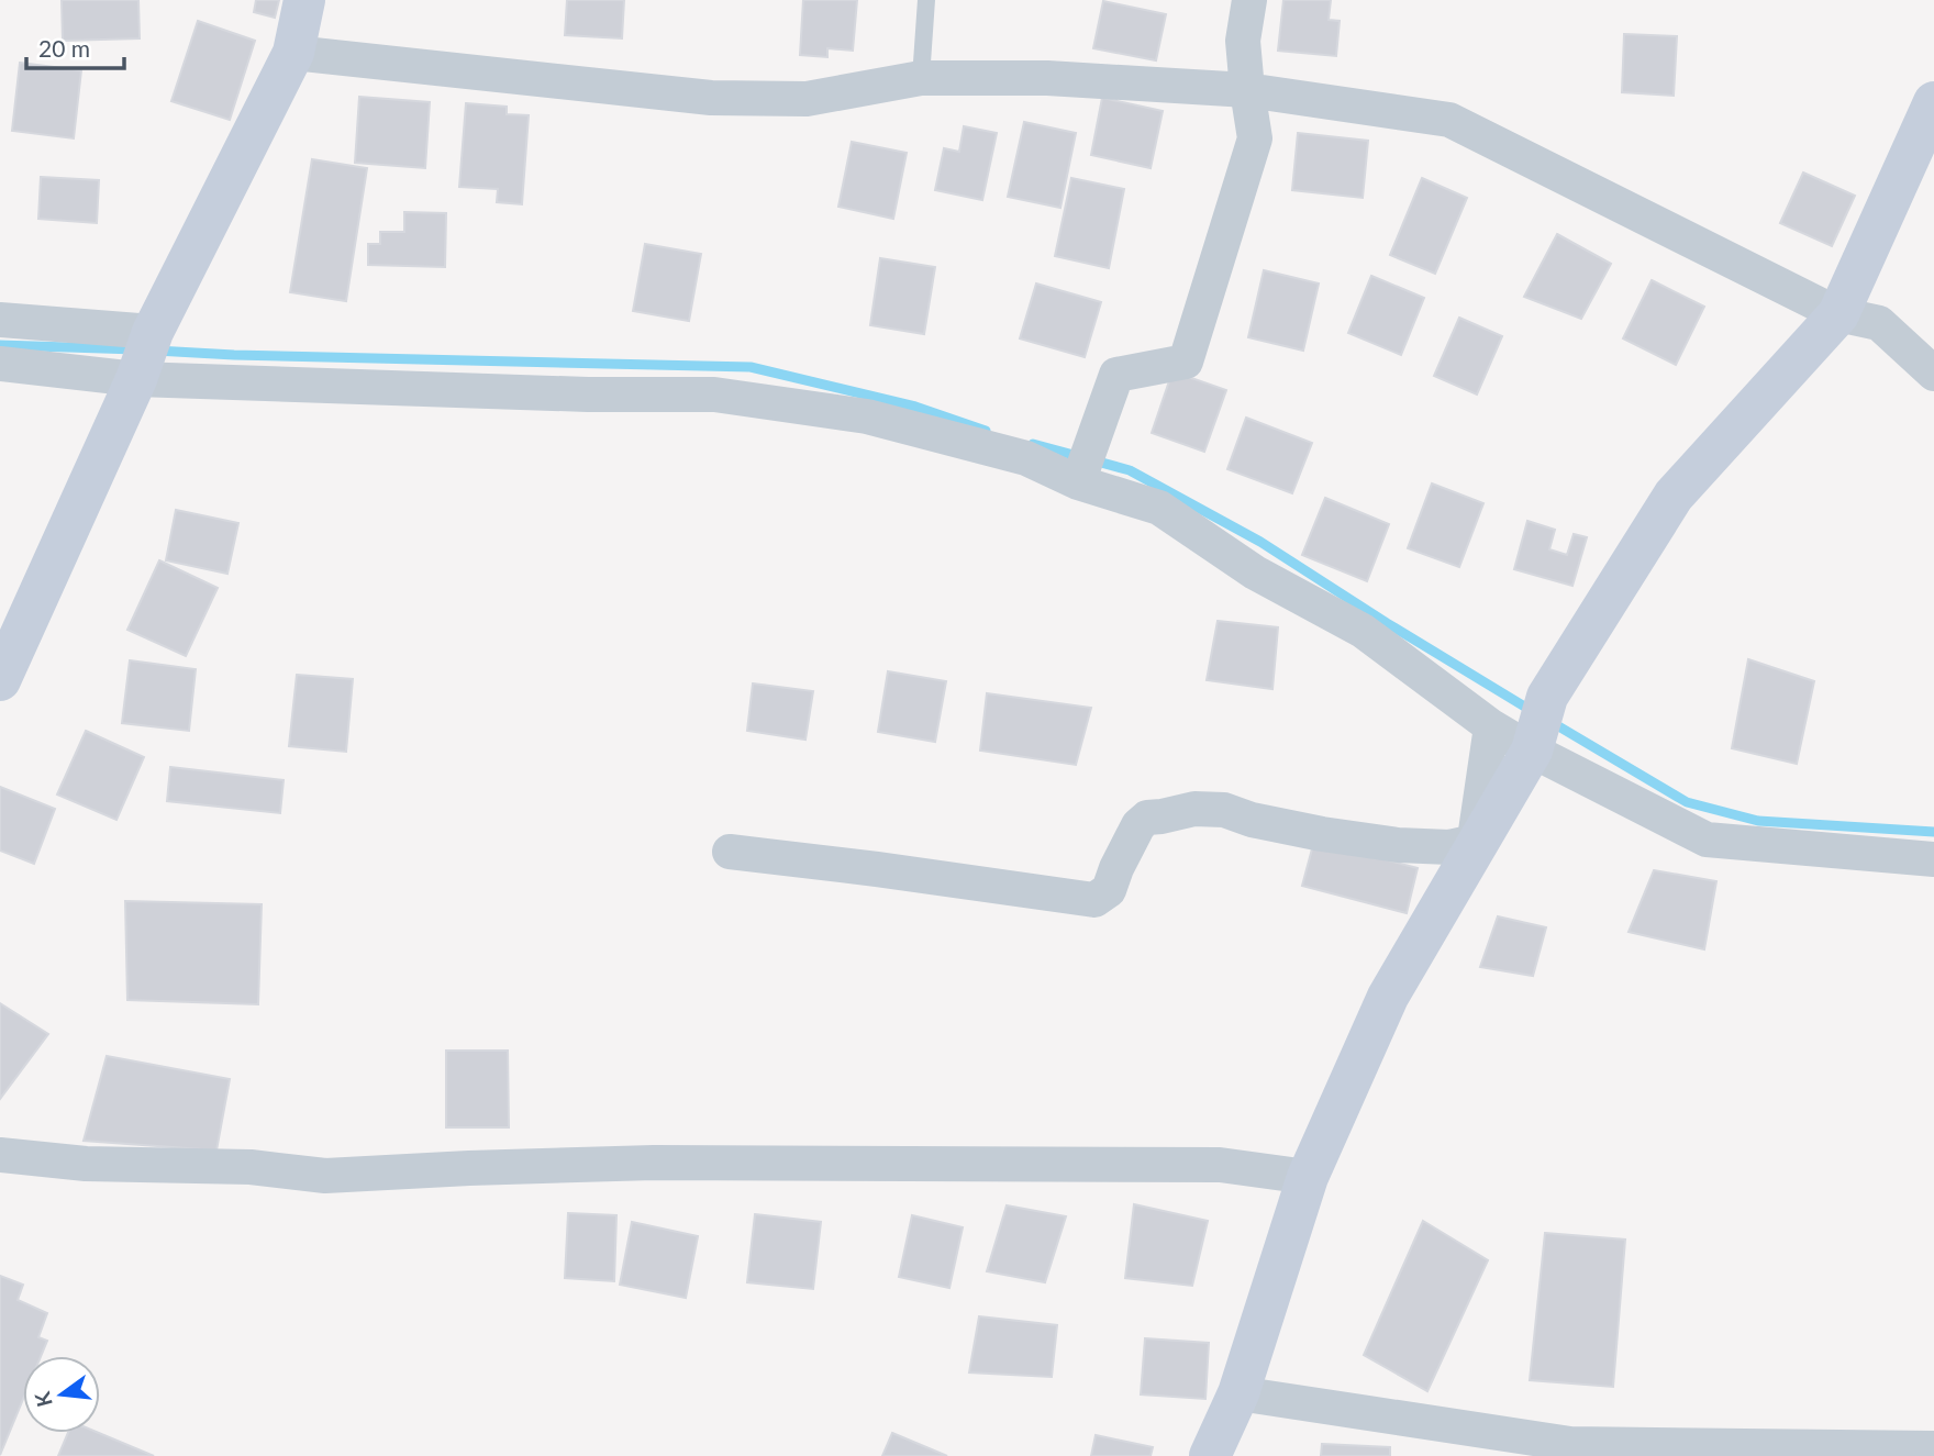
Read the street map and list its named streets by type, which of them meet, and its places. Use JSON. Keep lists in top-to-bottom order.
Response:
{
  "scale_bar": "20 m",
  "north": "left"
}
